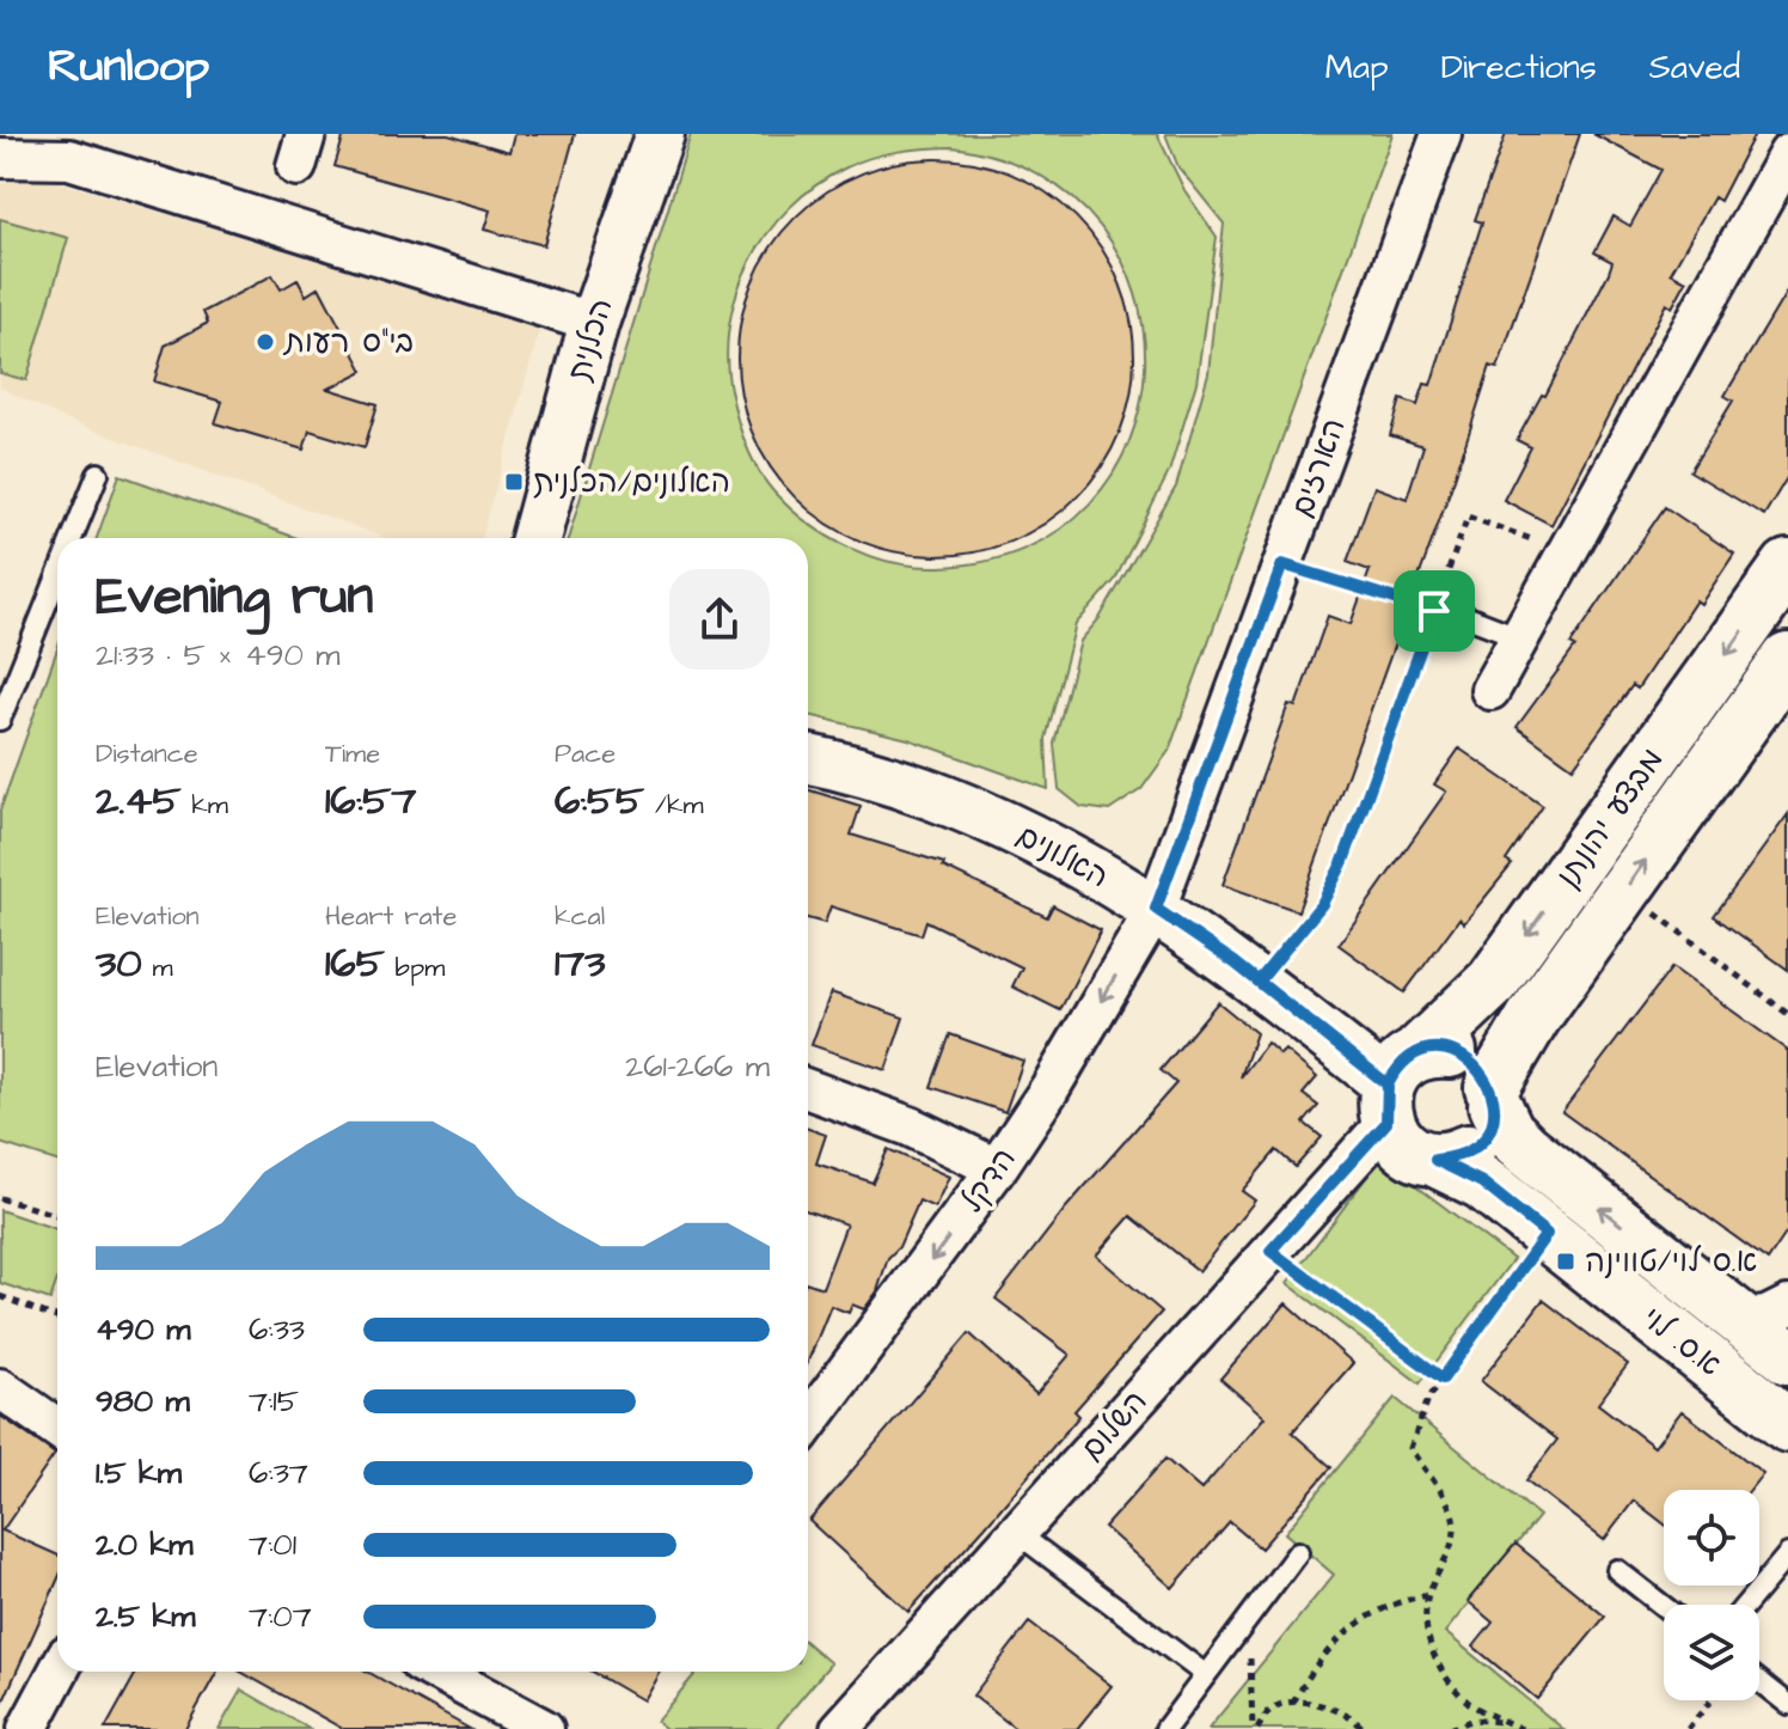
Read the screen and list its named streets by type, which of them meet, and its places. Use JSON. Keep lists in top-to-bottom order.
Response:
{
  "streets": {
    "main road": ["מבצע יהונתן", "א.ס. לוי"],
    "street": [
      "הכלנית",
      "הארזים",
      "האלונים",
      "הדקל",
      "השלום"
    ]
  },
  "crossings": [
    ["הארזים", "האלונים"],
    ["הארזים", "הדקל"],
    ["מבצע יהונתן", "האלונים"],
    ["מבצע יהונתן", "א.ס. לוי"],
    ["מבצע יהונתן", "השלום"],
    ["האלונים", "הדקל"],
    ["האלונים", "א.ס. לוי"],
    ["האלונים", "השלום"],
    ["א.ס. לוי", "השלום"]
  ],
  "one_way": ["הדקל"],
  "places": {
    "other": ["בי\"ס רעות"],
    "transit": ["האלונים/הכלנית", "א.ס לוי/טווינה"]
  },
  "page": {
    "header": "Runloop",
    "nav": ["Map", "Directions", "Saved"],
    "heading": ["Evening run", "21:33 · 5 × 490 m"],
    "stats": [
      ["Distance", "2.45 km"],
      ["Time", "16:57"],
      ["Pace", "6:55 /km"],
      ["Elevation", "30 m"],
      ["Heart rate", "165 bpm"],
      ["kcal", "173"]
    ],
    "chart": ["Elevation", "261–266 m"],
    "list": [
      {
        "name": "490 m",
        "note": "6:33"
      },
      {
        "name": "980 m",
        "note": "7:15"
      },
      {
        "name": "1.5 km",
        "note": "6:37"
      },
      {
        "name": "2.0 km",
        "note": "7:01"
      },
      {
        "name": "2.5 km",
        "note": "7:07"
      }
    ]
  }
}
